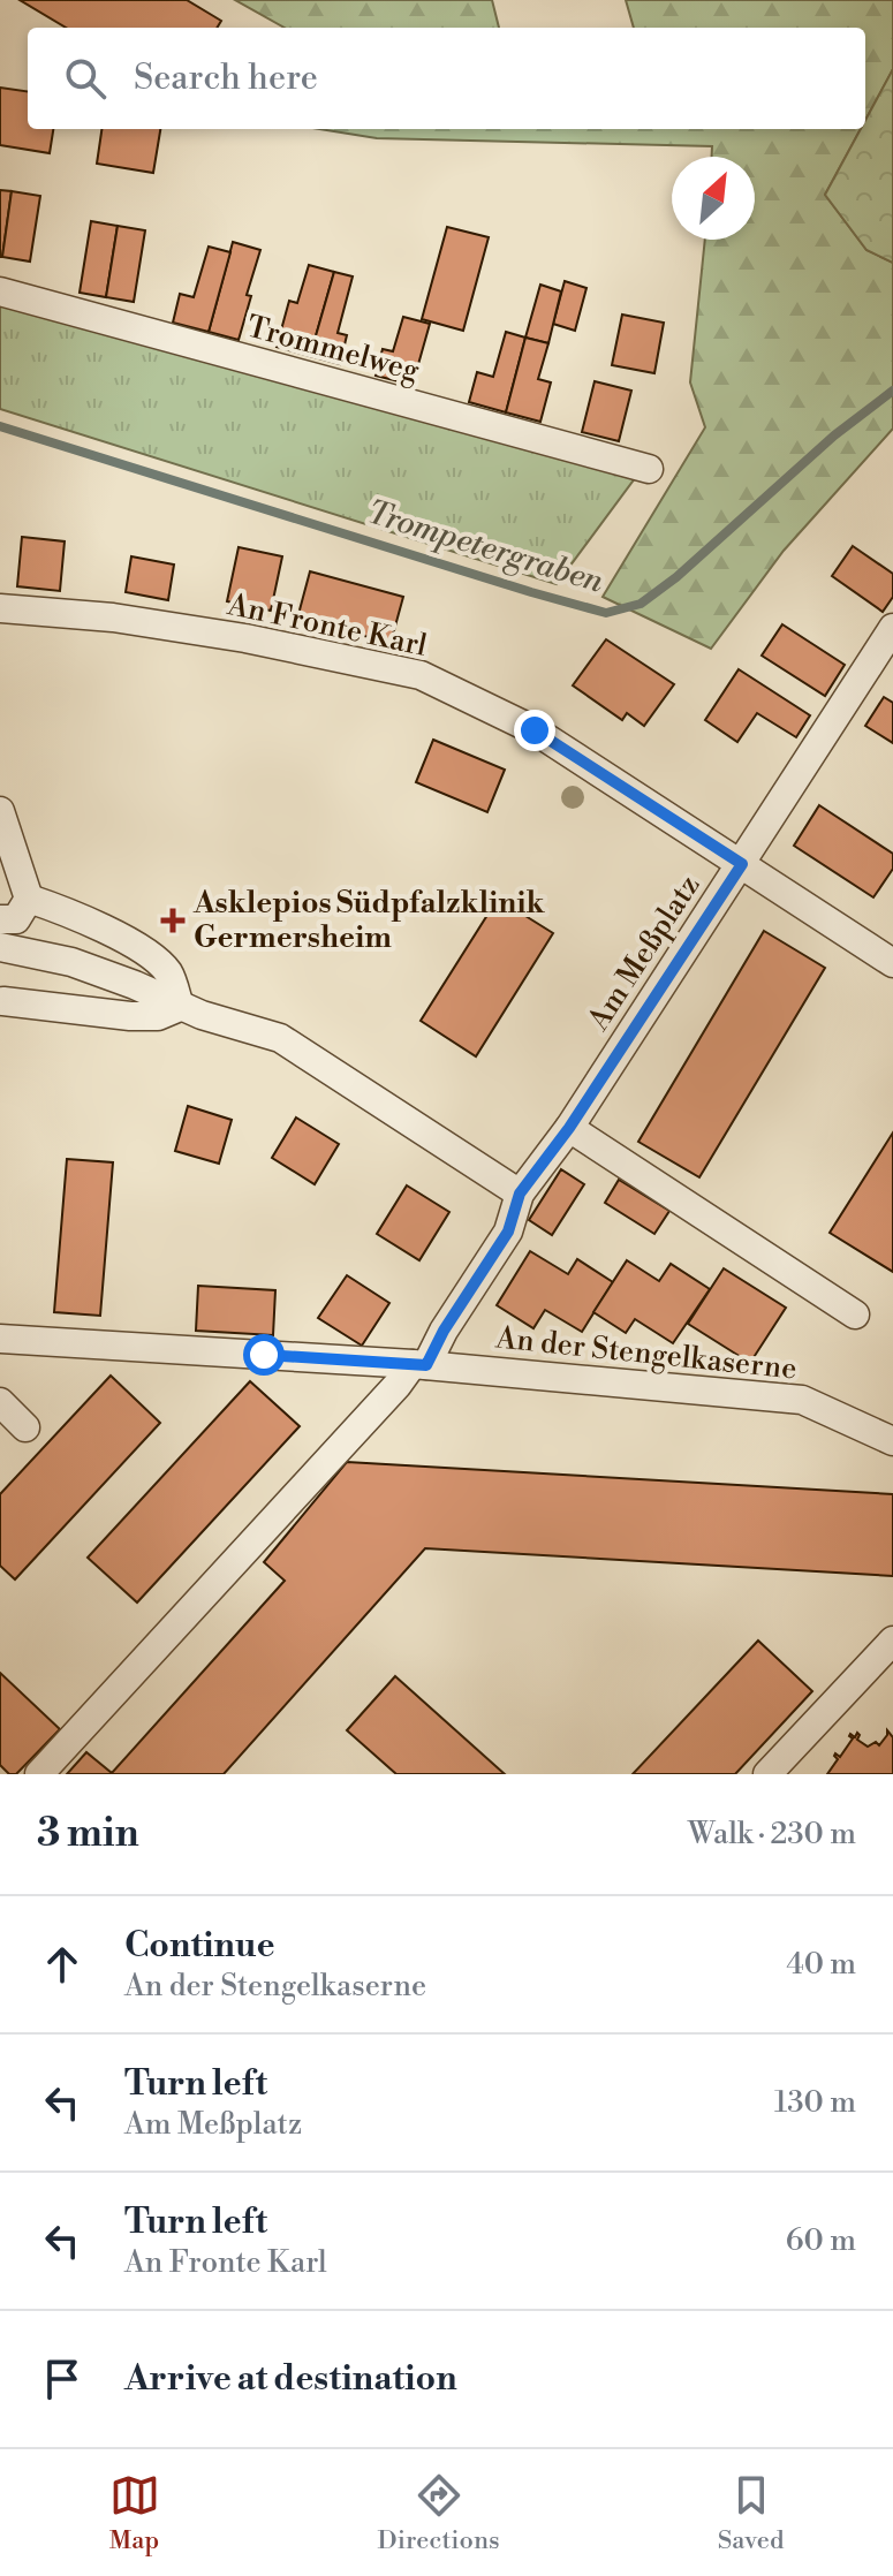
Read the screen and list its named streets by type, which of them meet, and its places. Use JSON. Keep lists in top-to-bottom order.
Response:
{
  "streets": {
    "street": [
      "Trommelweg",
      "An Fronte Karl",
      "Am Meßplatz",
      "An der Stengelkaserne"
    ]
  },
  "crossings": [
    ["An Fronte Karl", "Am Meßplatz"],
    ["Am Meßplatz", "An der Stengelkaserne"]
  ],
  "water": ["Trompetergraben"],
  "places": {
    "health": ["Asklepios Südpfalzklinik Germersheim"]
  },
  "north": "top right",
  "page": {
    "search": "Search here",
    "heading": ["3 min", "Walk · 230 m"],
    "list": [
      ["Continue", "An der Stengelkaserne", "40 m"],
      ["Turn left", "Am Meßplatz", "130 m"],
      ["Turn left", "An Fronte Karl", "60 m"],
      "Arrive at destination"
    ],
    "nav": ["Map", "Directions", "Saved"]
  }
}
